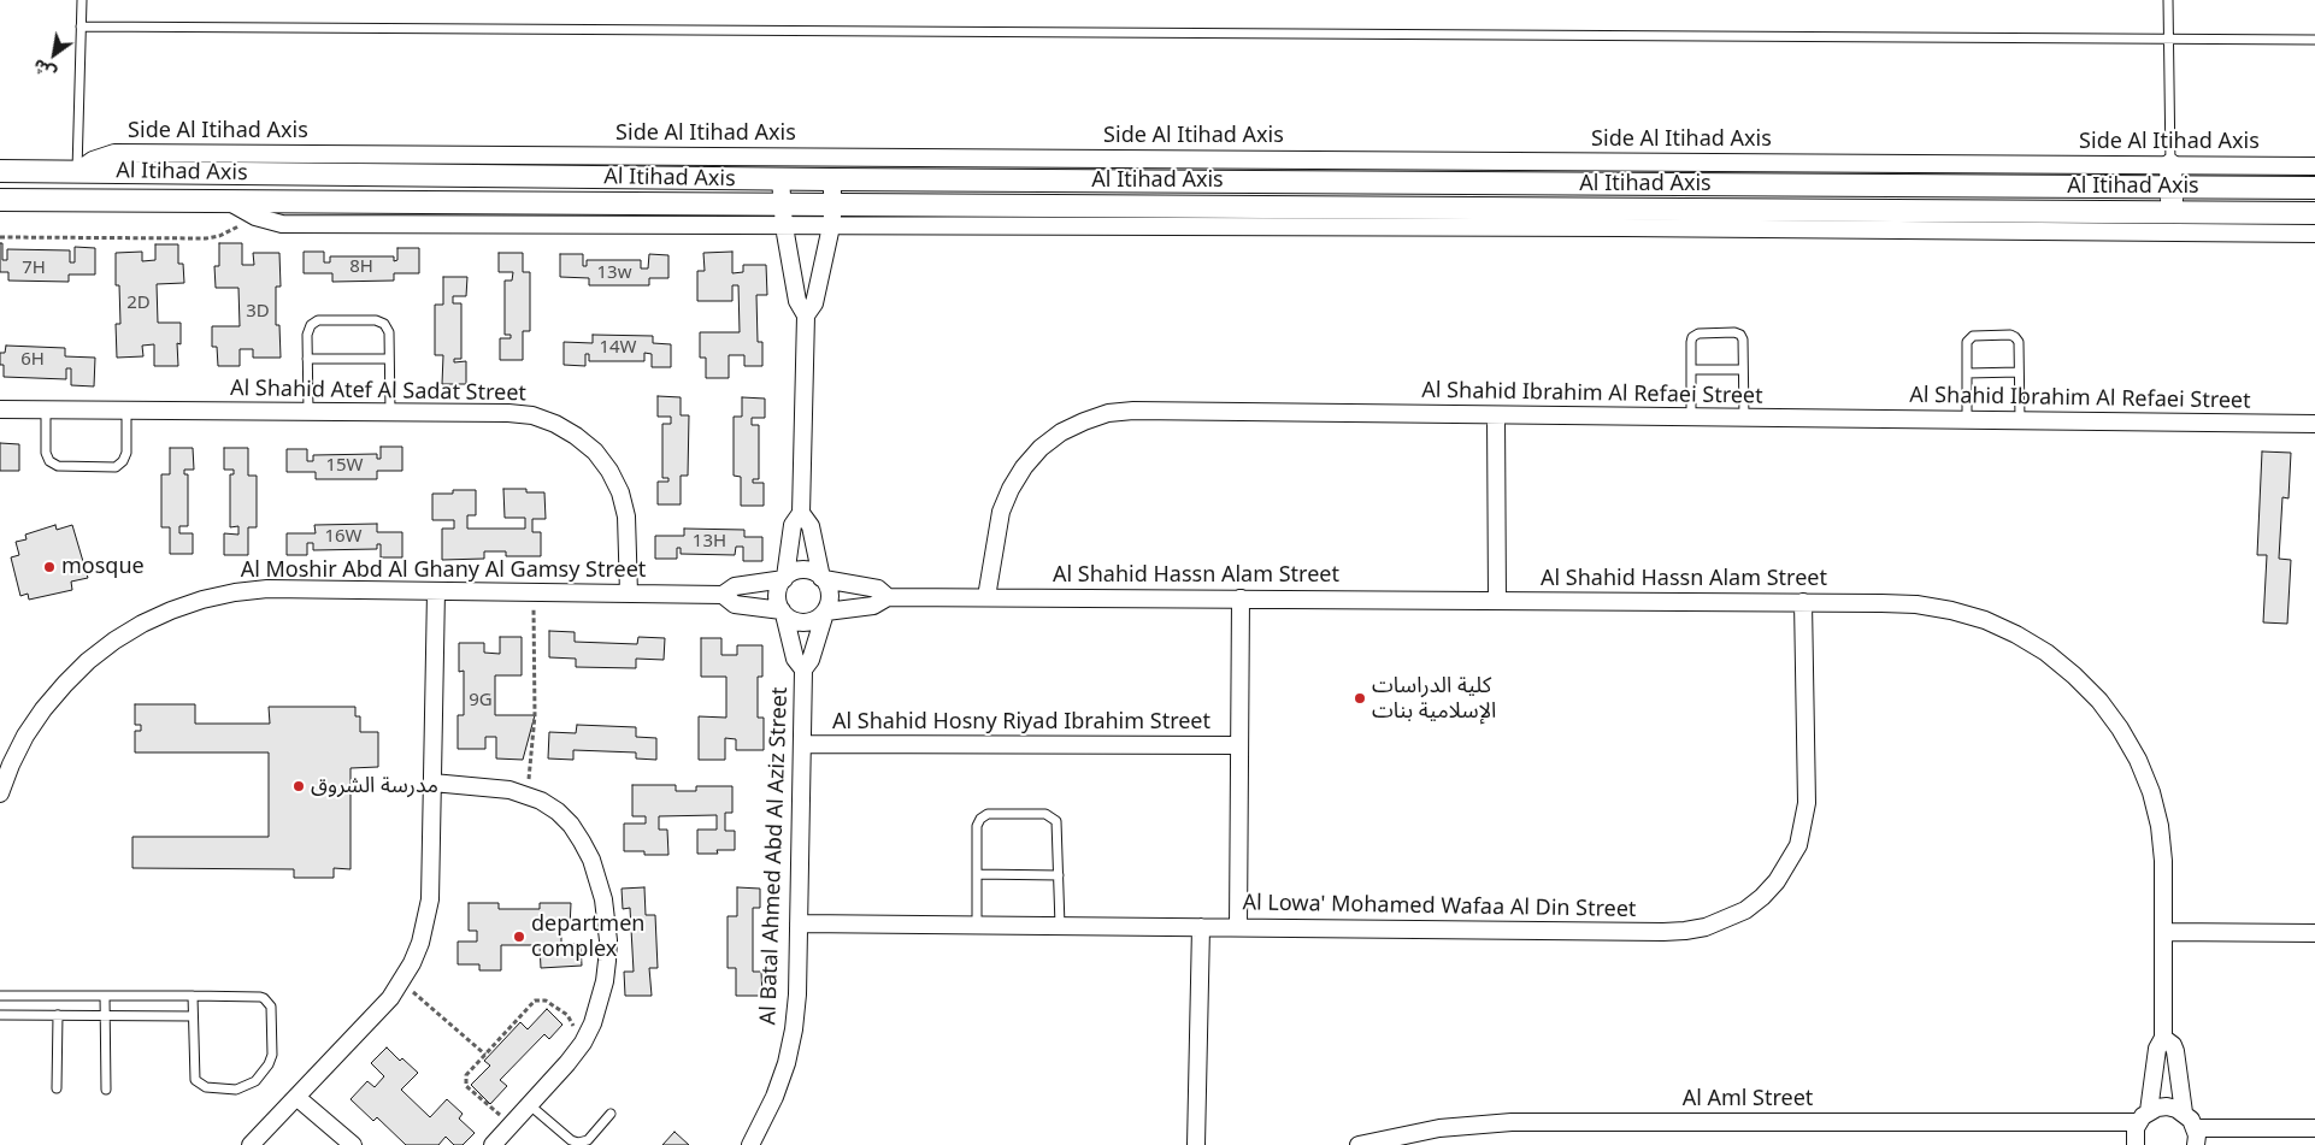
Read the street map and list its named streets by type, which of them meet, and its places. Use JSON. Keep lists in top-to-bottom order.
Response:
{
  "streets": {
    "street": [
      "Side Al Itihad Axis",
      "Al Itihad Axis",
      "Al Shahid Atef Al Sadat Street",
      "Al Shahid Ibrahim Al Refaei Street",
      "Al Moshir Abd Al Ghany Al Gamsy Street",
      "Al Shahid Hassn Alam Street",
      "Al Shahid Hosny Riyad Ibrahim Street",
      "Al Batal Ahmed Abd Al Aziz Street",
      "Al Lowa' Mohamed Wafaa Al Din Street",
      "Al Aml Street"
    ]
  },
  "crossings": [
    ["Side Al Itihad Axis", "Al Itihad Axis"],
    ["Al Shahid Atef Al Sadat Street", "Al Moshir Abd Al Ghany Al Gamsy Street"],
    ["Al Shahid Ibrahim Al Refaei Street", "Al Shahid Hassn Alam Street"],
    ["Al Moshir Abd Al Ghany Al Gamsy Street", "Al Shahid Hassn Alam Street"],
    ["Al Moshir Abd Al Ghany Al Gamsy Street", "Al Batal Ahmed Abd Al Aziz Street"],
    ["Al Shahid Hassn Alam Street", "Al Batal Ahmed Abd Al Aziz Street"],
    ["Al Shahid Hassn Alam Street", "Al Lowa' Mohamed Wafaa Al Din Street"],
    ["Al Shahid Hassn Alam Street", "Al Aml Street"],
    ["Al Shahid Hosny Riyad Ibrahim Street", "Al Batal Ahmed Abd Al Aziz Street"],
    ["Al Batal Ahmed Abd Al Aziz Street", "Al Lowa' Mohamed Wafaa Al Din Street"]
  ],
  "places": [
    "mosque",
    "كلية الدراسات الإسلامية بنات",
    "مدرسة الشروق",
    "departmen complex"
  ],
  "house_numbers": [
    "8H",
    "7H",
    "13w",
    "2D",
    "3D",
    "14W",
    "6H",
    "15W",
    "16W",
    "13H",
    "9G"
  ],
  "north": "bottom left"
}
